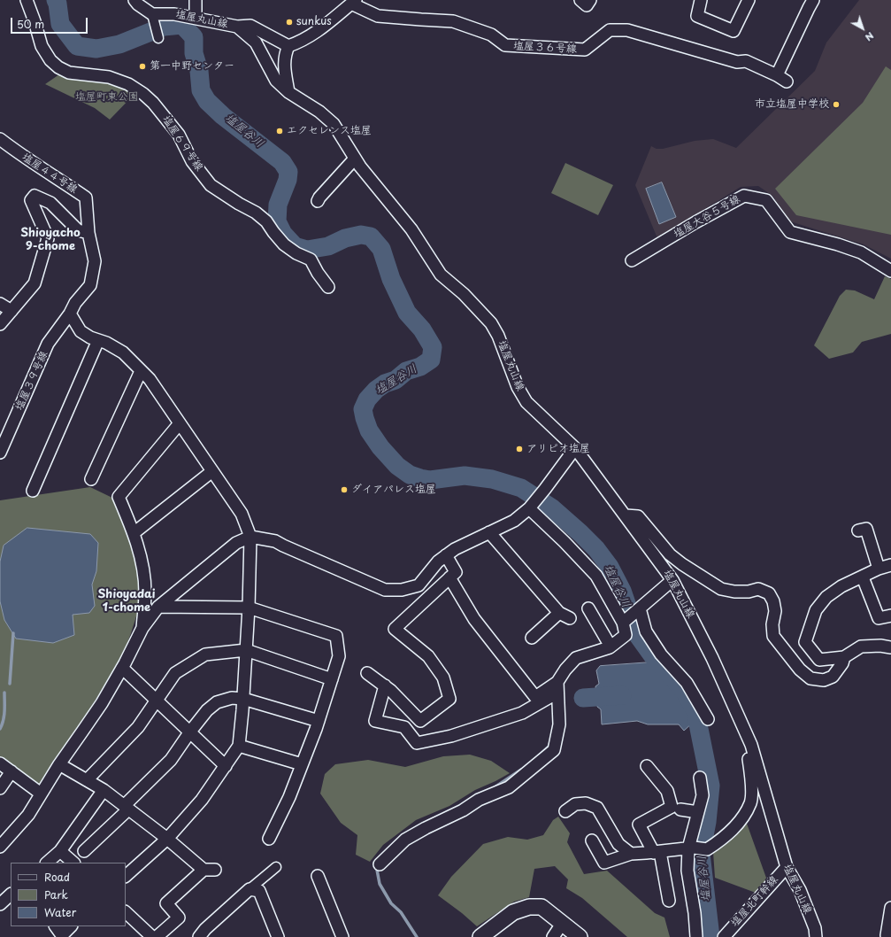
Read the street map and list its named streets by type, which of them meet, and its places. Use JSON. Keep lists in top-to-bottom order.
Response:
{
  "streets": {
    "street": [
      "塩屋丸山線",
      "塩屋３６号線",
      "塩屋６９号線",
      "塩屋４４号線",
      "塩屋大谷５号線",
      "塩屋３９号線",
      "塩屋北町幹線"
    ]
  },
  "crossings": [
    ["塩屋丸山線", "塩屋北町幹線"],
    ["塩屋４４号線", "塩屋３９号線"]
  ],
  "districts": ["Shioyacho 9-chome", "Shioyadai 1-chome"],
  "water": ["塩屋谷川"],
  "parks": ["塩屋町東公園"],
  "places": [
    "sunkus",
    "第一中野センター",
    "市立塩屋中学校",
    "エクセレンス塩屋",
    "アリピオ塩屋",
    "ダイアパレス塩屋"
  ],
  "legend": ["Road", "Park", "Water"],
  "scale_bar": "50 m",
  "north": "bottom right"
}
